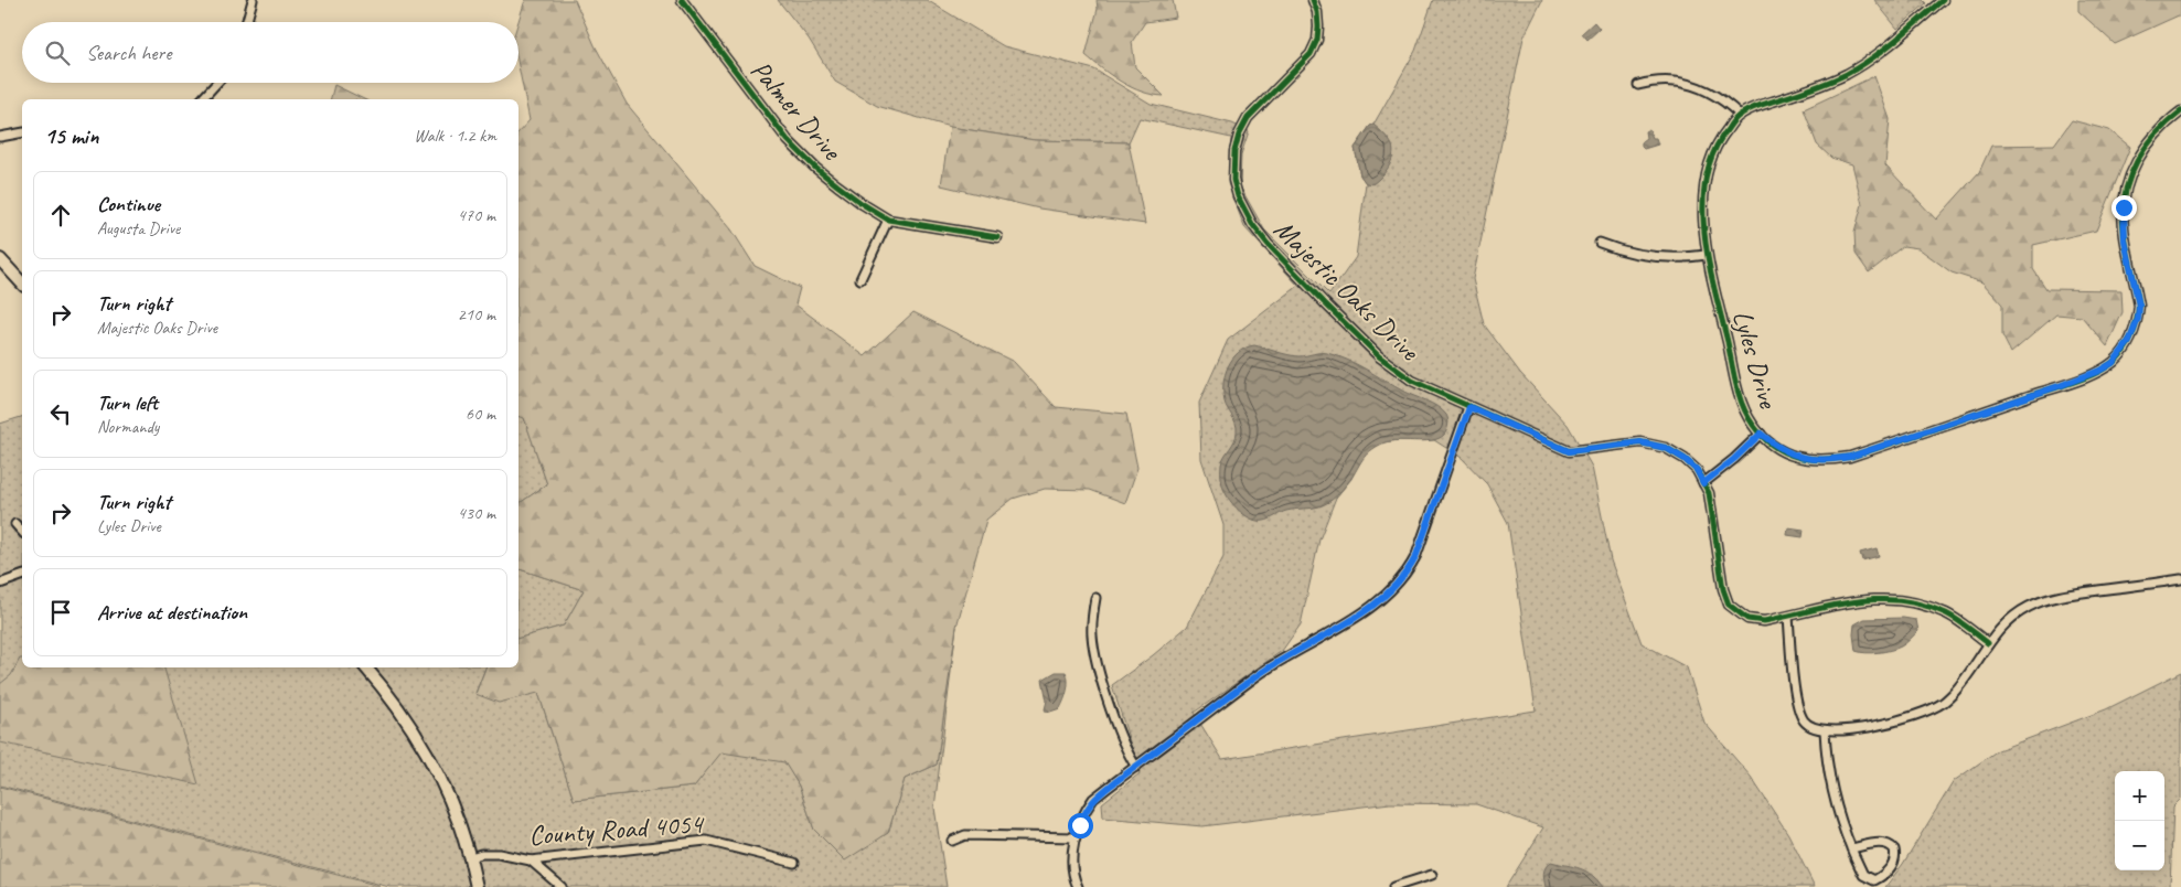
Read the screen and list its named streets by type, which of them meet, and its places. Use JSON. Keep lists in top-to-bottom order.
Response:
{
  "streets": {
    "street": [
      "Palmer Drive",
      "Majestic Oaks Drive",
      "Lyles Drive",
      "County Road 4054"
    ]
  },
  "page": {
    "search": "Search here",
    "heading": ["15 min", "Walk · 1.2 km"],
    "list": [
      ["Continue", "Augusta Drive", "470 m"],
      ["Turn right", "Majestic Oaks Drive", "210 m"],
      ["Turn left", "Normandy", "60 m"],
      ["Turn right", "Lyles Drive", "430 m"],
      "Arrive at destination"
    ],
    "map_buttons": ["+", "−"]
  }
}
